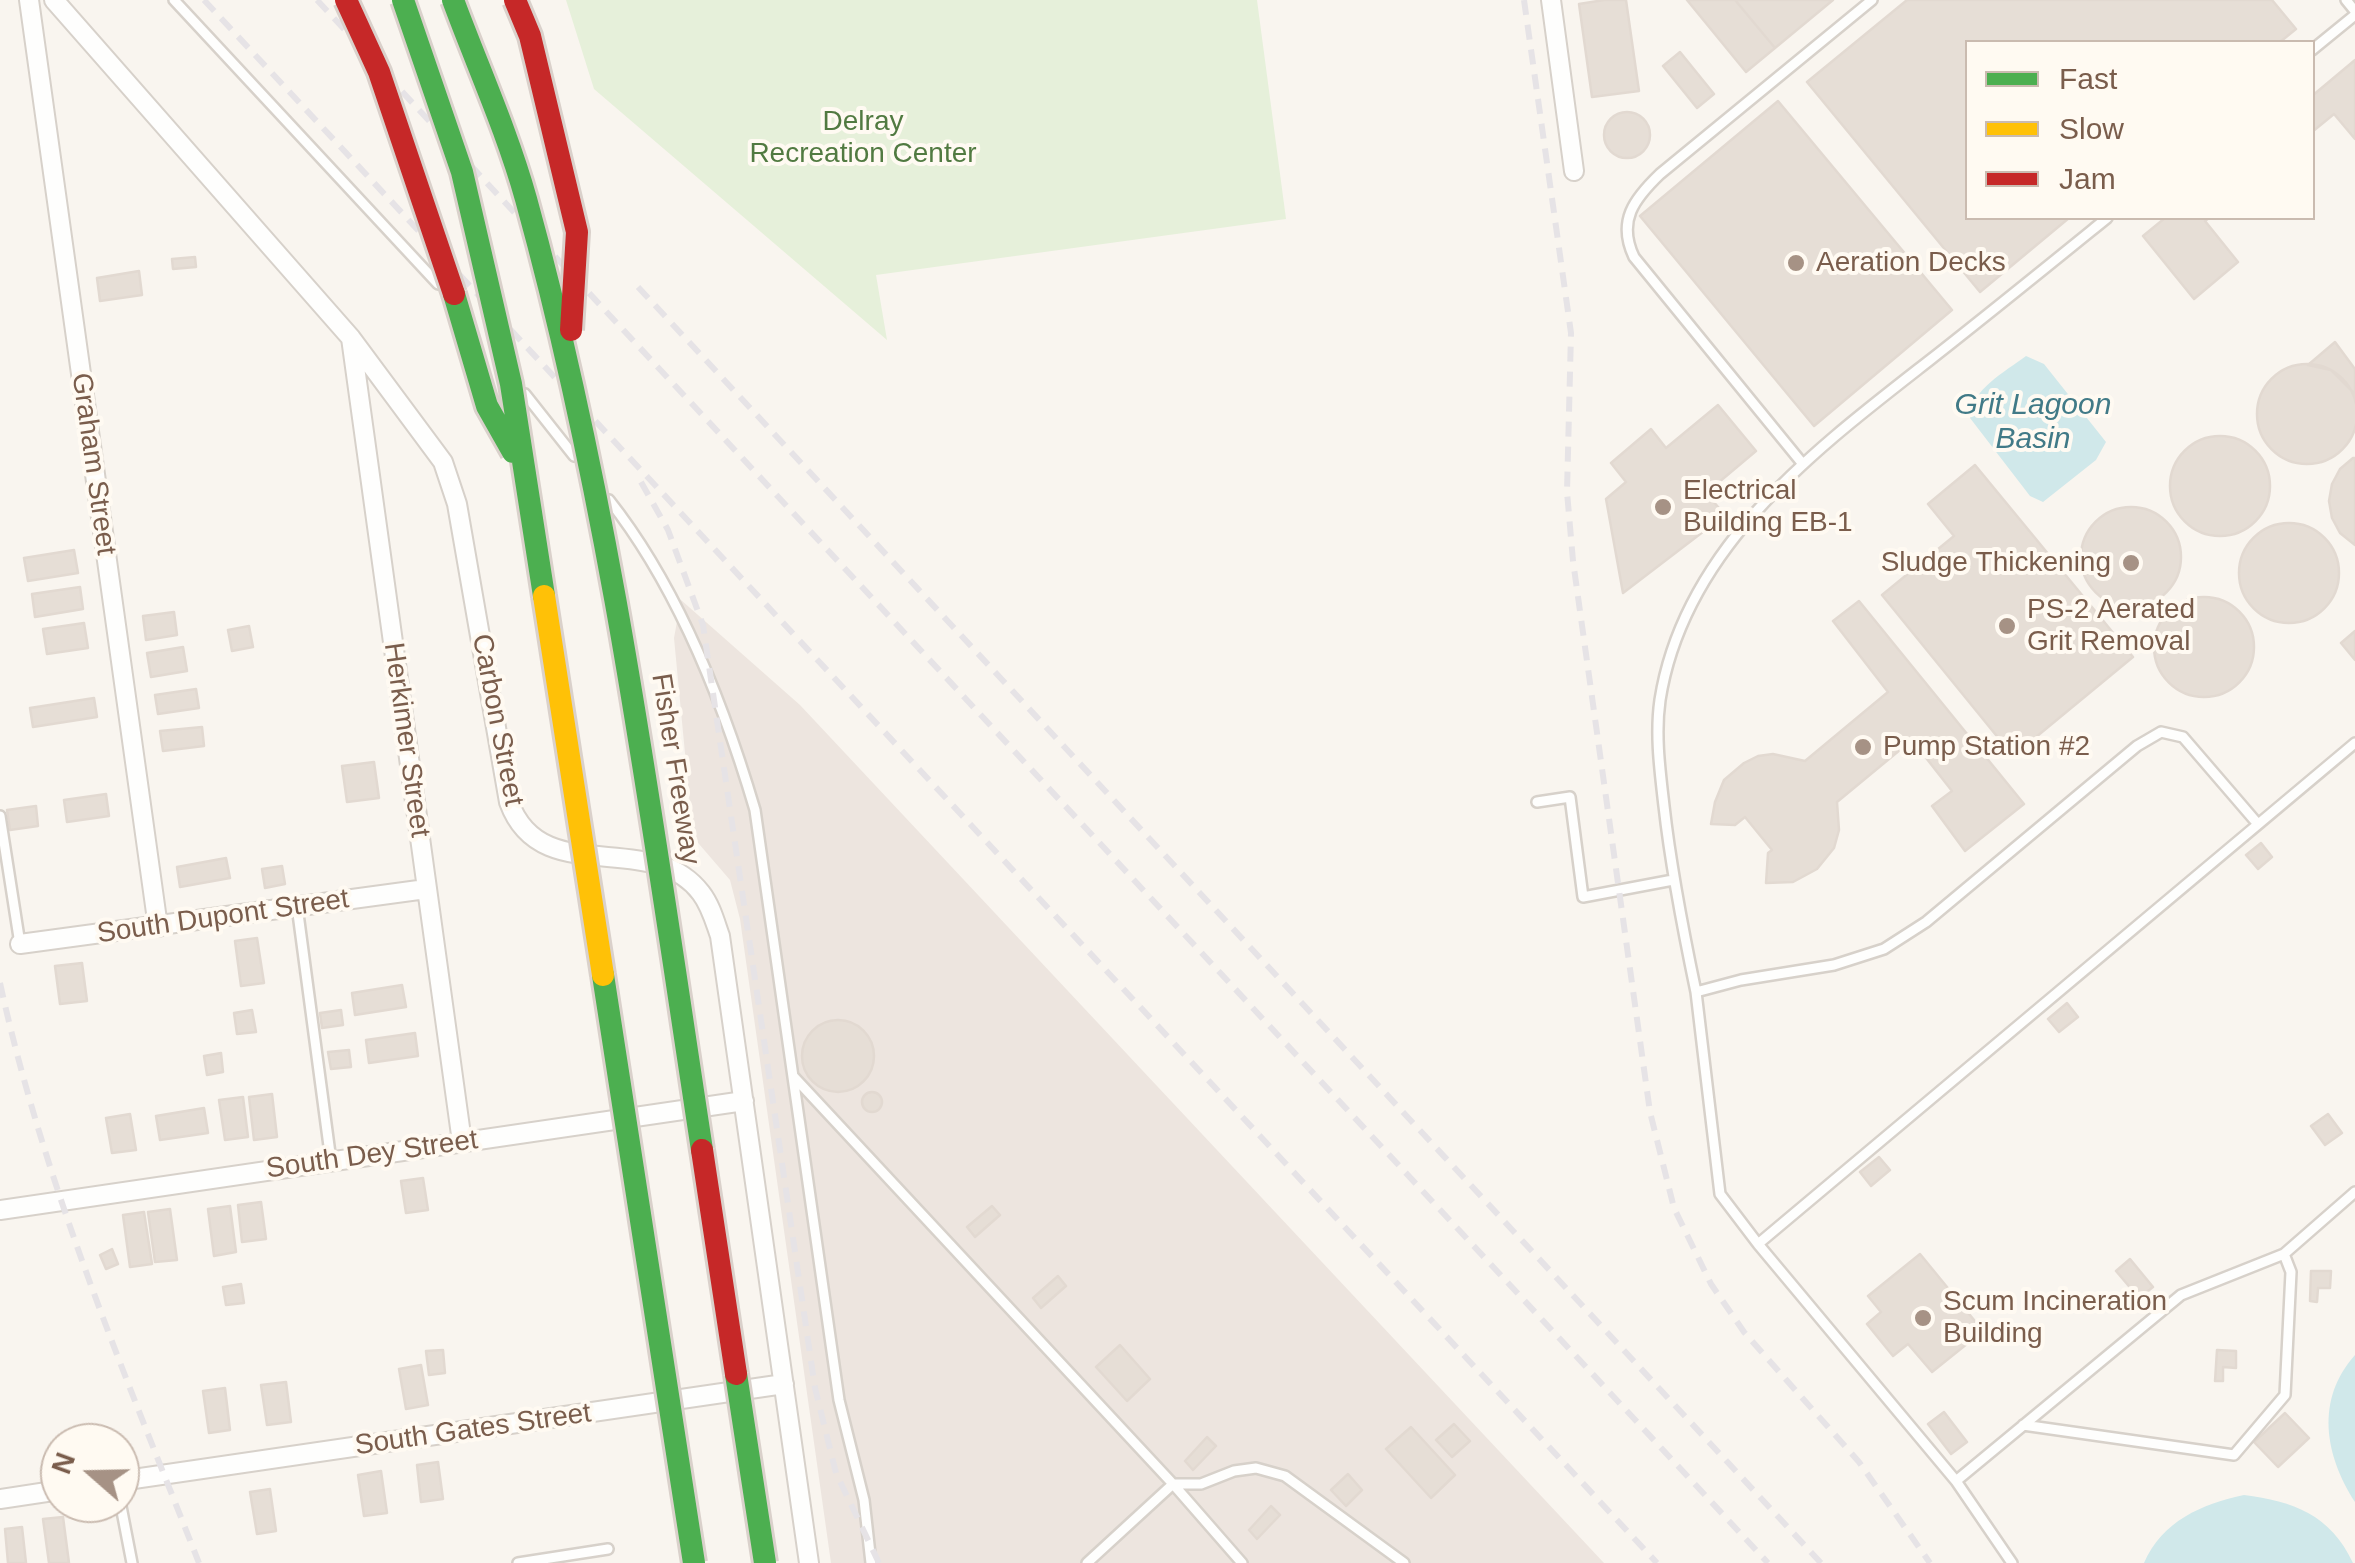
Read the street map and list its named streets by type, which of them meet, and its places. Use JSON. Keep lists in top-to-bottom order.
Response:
{
  "streets": {
    "highway": ["Fisher Freeway"],
    "street": [
      "Graham Street",
      "Carbon Street",
      "Herkimer Street",
      "South Dupont Street",
      "South Dey Street",
      "South Gates Street"
    ]
  },
  "crossings": [
    ["Graham Street", "South Dupont Street"],
    ["Carbon Street", "Herkimer Street"],
    ["Carbon Street", "South Dey Street"],
    ["Carbon Street", "South Gates Street"],
    ["Herkimer Street", "South Dupont Street"],
    ["Herkimer Street", "South Dey Street"]
  ],
  "water": ["Grit Lagoon Basin"],
  "parks": ["Delray Recreation Center"],
  "places": [
    "Aeration Decks",
    "Electrical Building EB-1",
    "Sludge Thickening",
    "PS-2 Aerated Grit Removal",
    "Pump Station #2",
    "Scum Incineration Building"
  ],
  "legend": ["Fast", "Slow", "Jam"],
  "north": "left"
}
